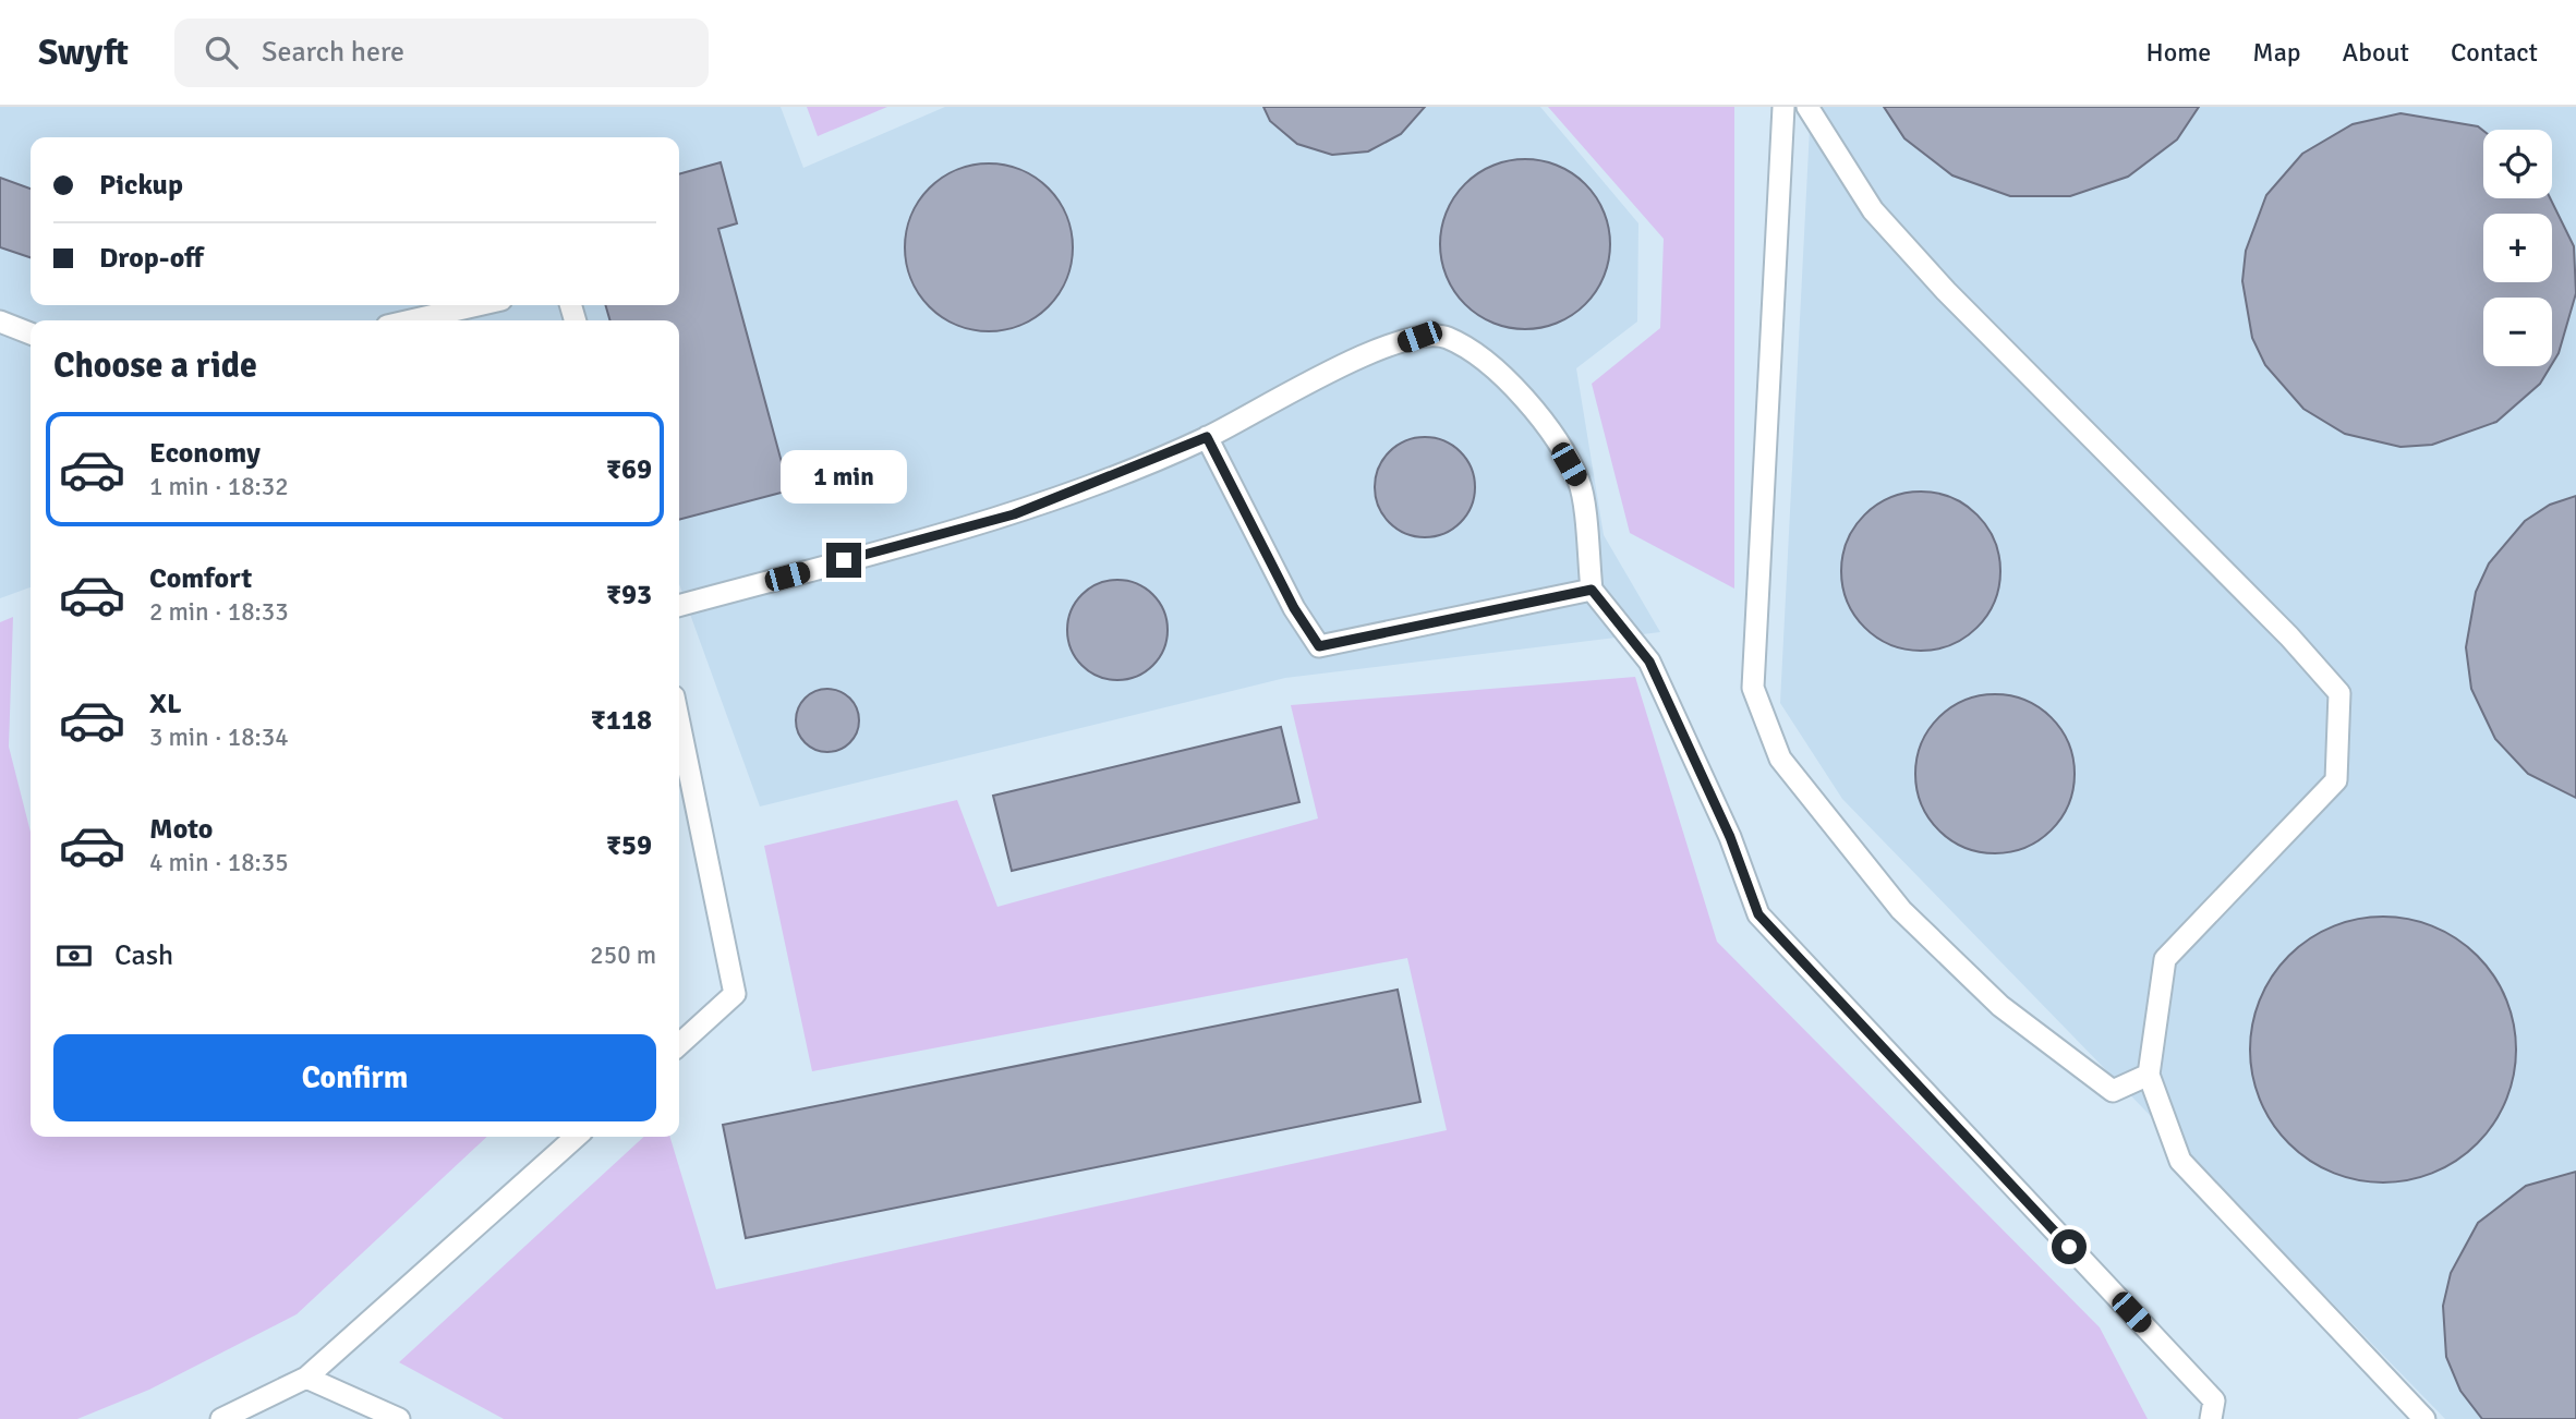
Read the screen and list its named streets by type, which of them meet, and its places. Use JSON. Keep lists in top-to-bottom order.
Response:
{
  "page": {
    "header": "Swyft",
    "search": "Search here",
    "nav": [
      "Home",
      "Map",
      "About",
      "Contact"
    ],
    "map_buttons": ["+", "−"],
    "banner": ["Pickup", "Drop-off"],
    "heading": "Choose a ride",
    "list": [
      {
        "name": "Economy",
        "note": "1 min · 18:32",
        "value": "₹69"
      },
      {
        "name": "Comfort",
        "note": "2 min · 18:33",
        "value": "₹93"
      },
      {
        "name": "XL",
        "note": "3 min · 18:34",
        "value": "₹118"
      },
      {
        "name": "Moto",
        "note": "4 min · 18:35",
        "value": "₹59"
      }
    ],
    "bubble": "1 min",
    "pay": ["Cash", "250 m"],
    "buttons": "Confirm"
  }
}
